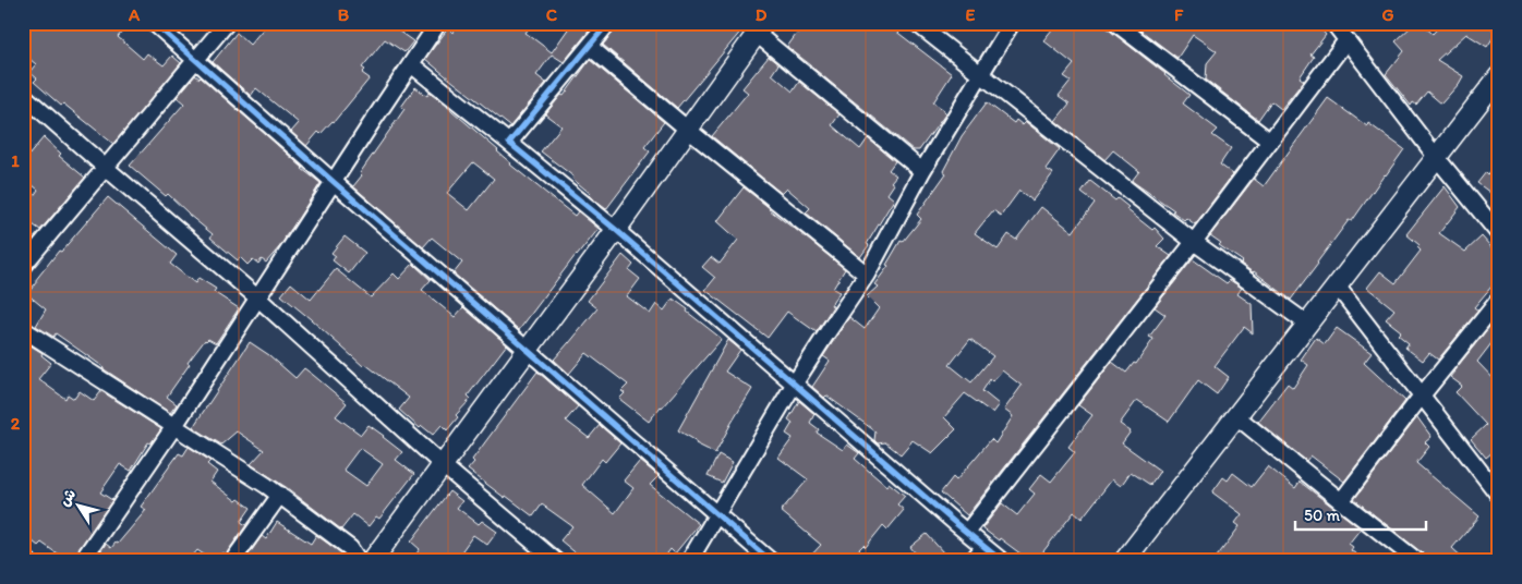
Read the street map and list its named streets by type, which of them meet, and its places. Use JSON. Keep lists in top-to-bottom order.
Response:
{
  "scale_bar": "50 m",
  "north": "top left",
  "grid": {
    "columns": [
      "A",
      "B",
      "C",
      "D",
      "E",
      "F",
      "G"
    ],
    "rows": ["1", "2"]
  }
}
